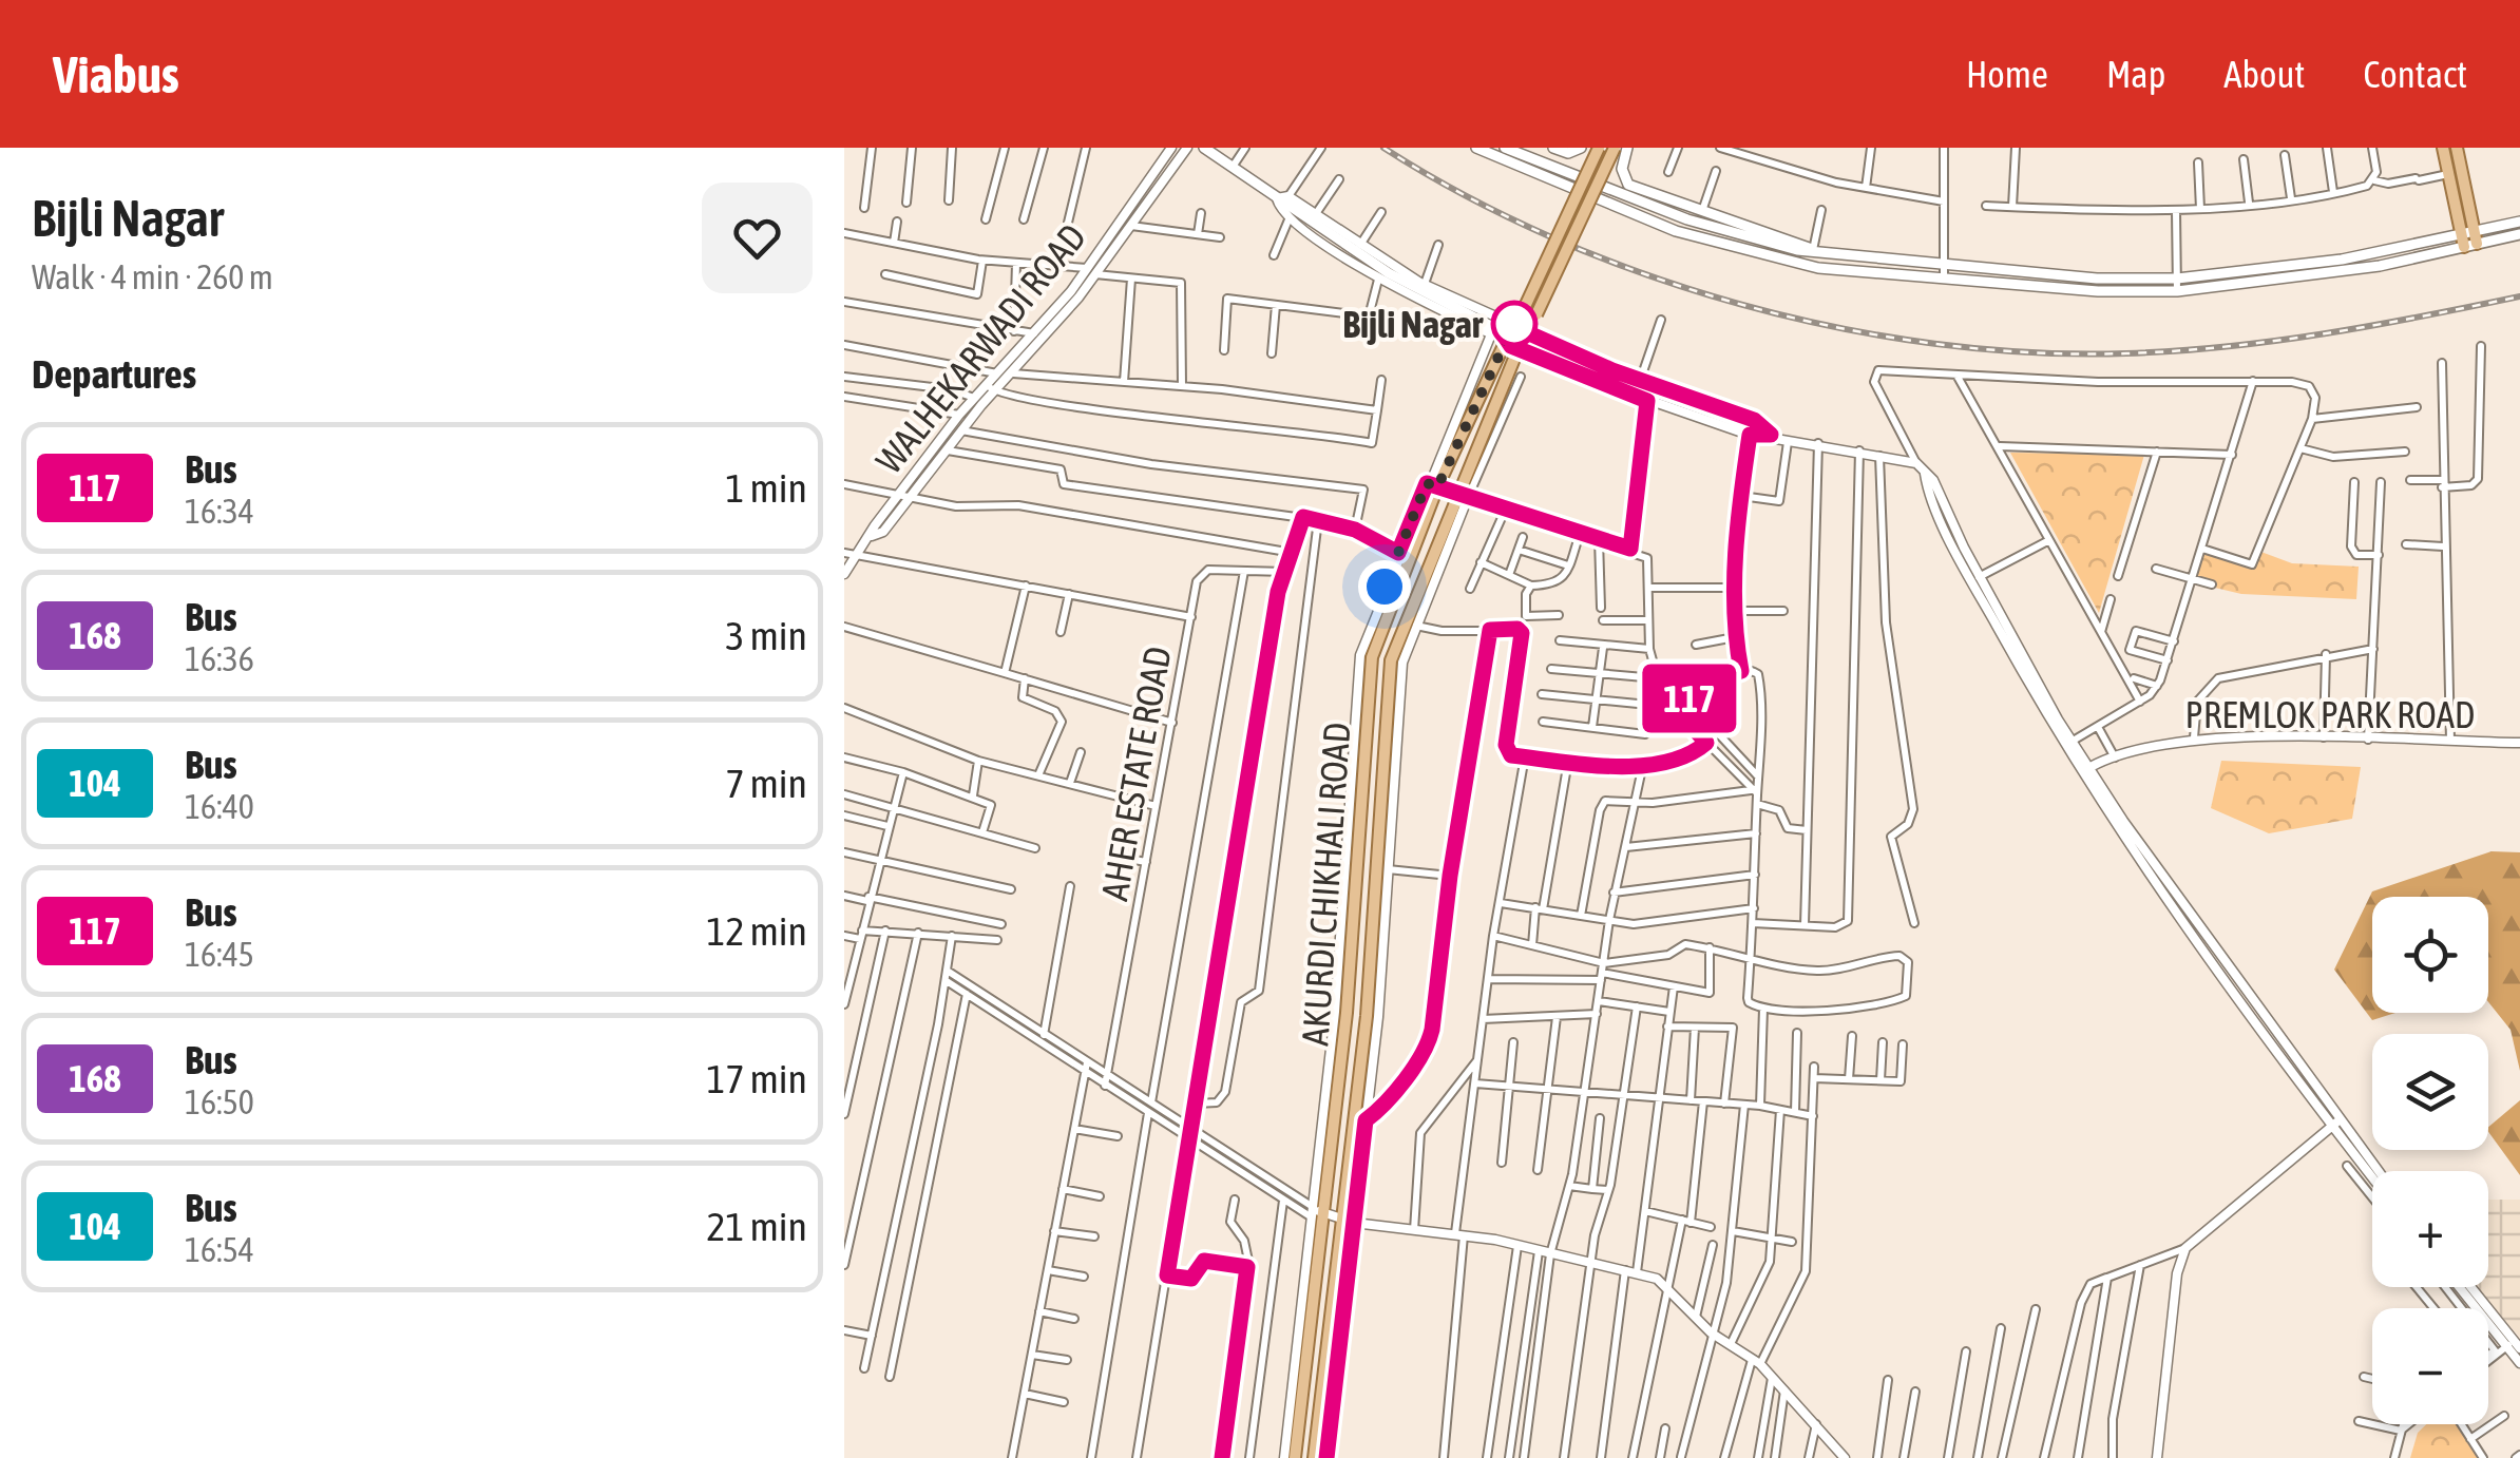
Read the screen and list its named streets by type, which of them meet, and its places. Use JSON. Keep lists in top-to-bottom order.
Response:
{
  "streets": {
    "main road": ["AKURDI CHIKHALI ROAD"],
    "street": ["WALHEKARWADI ROAD", "PREMLOK PARK ROAD", "AHER ESTATE ROAD"]
  },
  "places": ["Bijli Nagar"],
  "lines": ["bus line 117"],
  "page": {
    "header": "Viabus",
    "nav": [
      "Home",
      "Map",
      "About",
      "Contact"
    ],
    "heading": [
      ["Bijli Nagar", "Walk · 4 min · 260 m"],
      "Departures"
    ],
    "on_map": "117",
    "list": [
      {
        "mark": "117",
        "name": "Bus",
        "note": "16:34",
        "value": "1 min"
      },
      {
        "mark": "168",
        "name": "Bus",
        "note": "16:36",
        "value": "3 min"
      },
      {
        "mark": "104",
        "name": "Bus",
        "note": "16:40",
        "value": "7 min"
      },
      {
        "mark": "117",
        "name": "Bus",
        "note": "16:45",
        "value": "12 min"
      },
      {
        "mark": "168",
        "name": "Bus",
        "note": "16:50",
        "value": "17 min"
      },
      {
        "mark": "104",
        "name": "Bus",
        "note": "16:54",
        "value": "21 min"
      }
    ],
    "map_buttons": ["+", "−"]
  }
}
